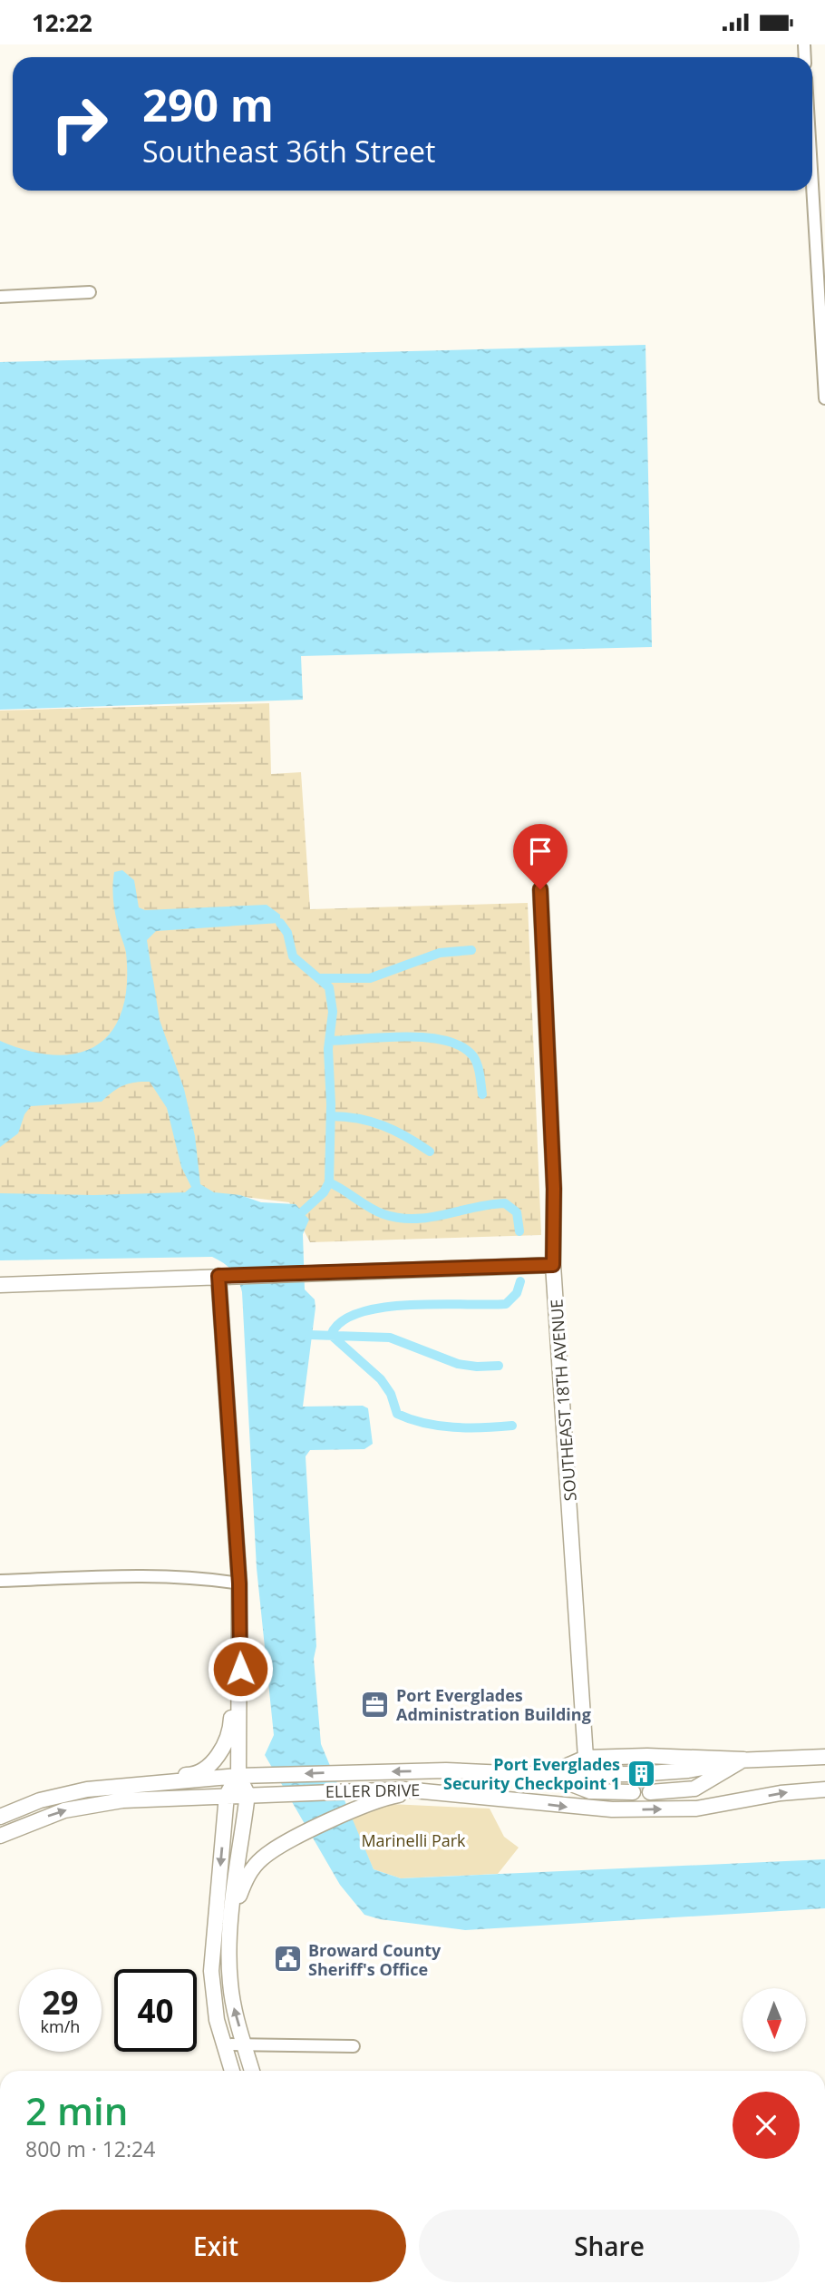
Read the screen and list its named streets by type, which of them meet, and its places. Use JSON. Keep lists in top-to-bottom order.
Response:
{
  "streets": {
    "street": ["SOUTHEAST 18TH AVENUE", "ELLER DRIVE"]
  },
  "crossings": [
    ["SOUTHEAST 18TH AVENUE", "ELLER DRIVE"]
  ],
  "parks": ["Marinelli Park"],
  "places": {
    "office": ["Port Everglades Administration Building"],
    "building": ["Port Everglades Security Checkpoint 1"],
    "public building": ["Broward County Sheriff's Office"]
  },
  "north": "bottom",
  "page": {
    "status": "12:22",
    "turn": ["290 m", "Southeast 36th Street"],
    "speed": "29 km/h",
    "limit": "40",
    "heading": ["2 min", "800 m · 12:24"],
    "buttons": ["Exit", "Share"]
  }
}
